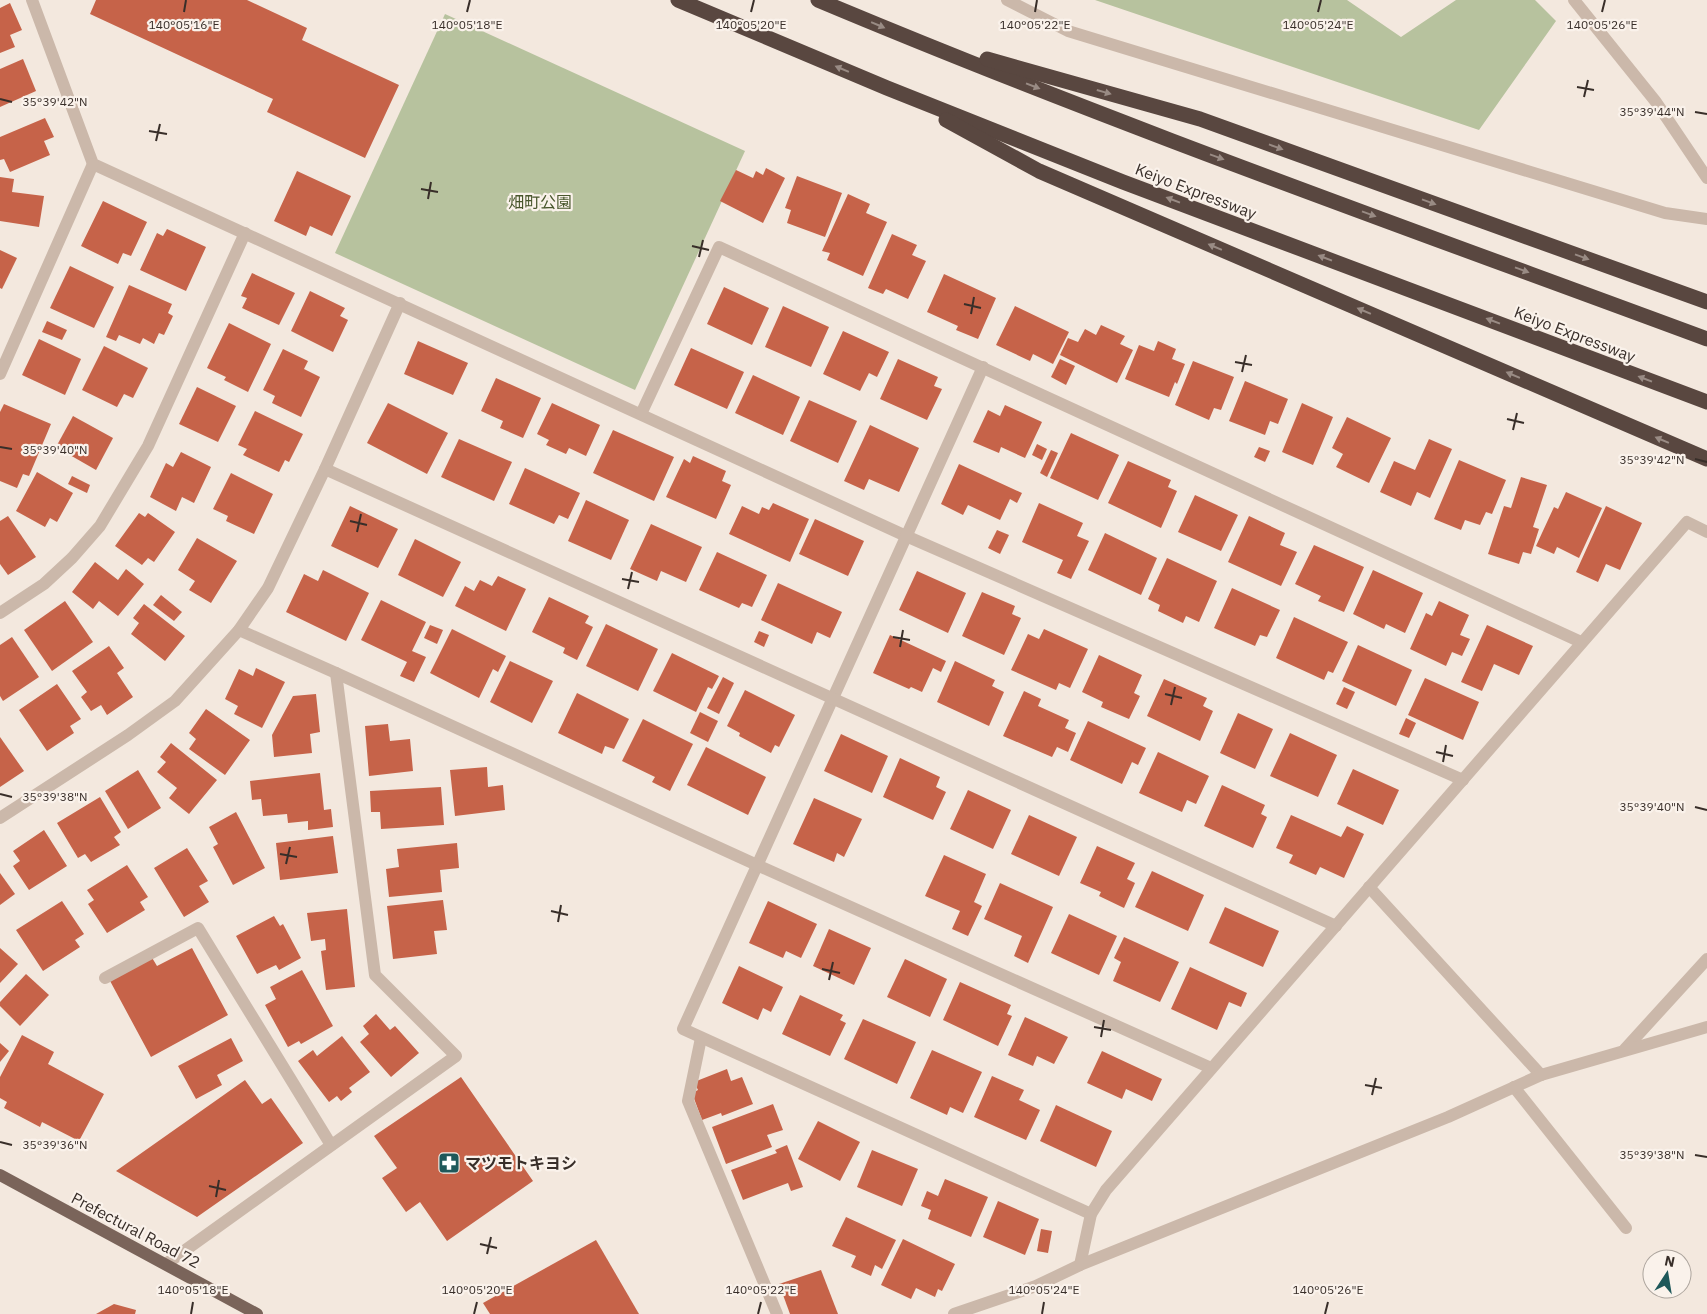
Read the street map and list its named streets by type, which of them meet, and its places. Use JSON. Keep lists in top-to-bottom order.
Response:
{
  "streets": {
    "highway": ["Keiyo Expressway"],
    "main road": ["Prefectural Road 72"]
  },
  "parks": ["畑町公園"],
  "places": {
    "pharmacy": ["マツモトキヨシ"]
  },
  "north": "top",
  "coordinates": [
    "140°05'16\"E",
    "140°05'18\"E",
    "140°05'20\"E",
    "140°05'22\"E",
    "140°05'24\"E",
    "140°05'26\"E",
    "35°39'42\"N",
    "35°39'44\"N",
    "35°39'40\"N",
    "35°39'38\"N",
    "35°39'36\"N"
  ]
}
